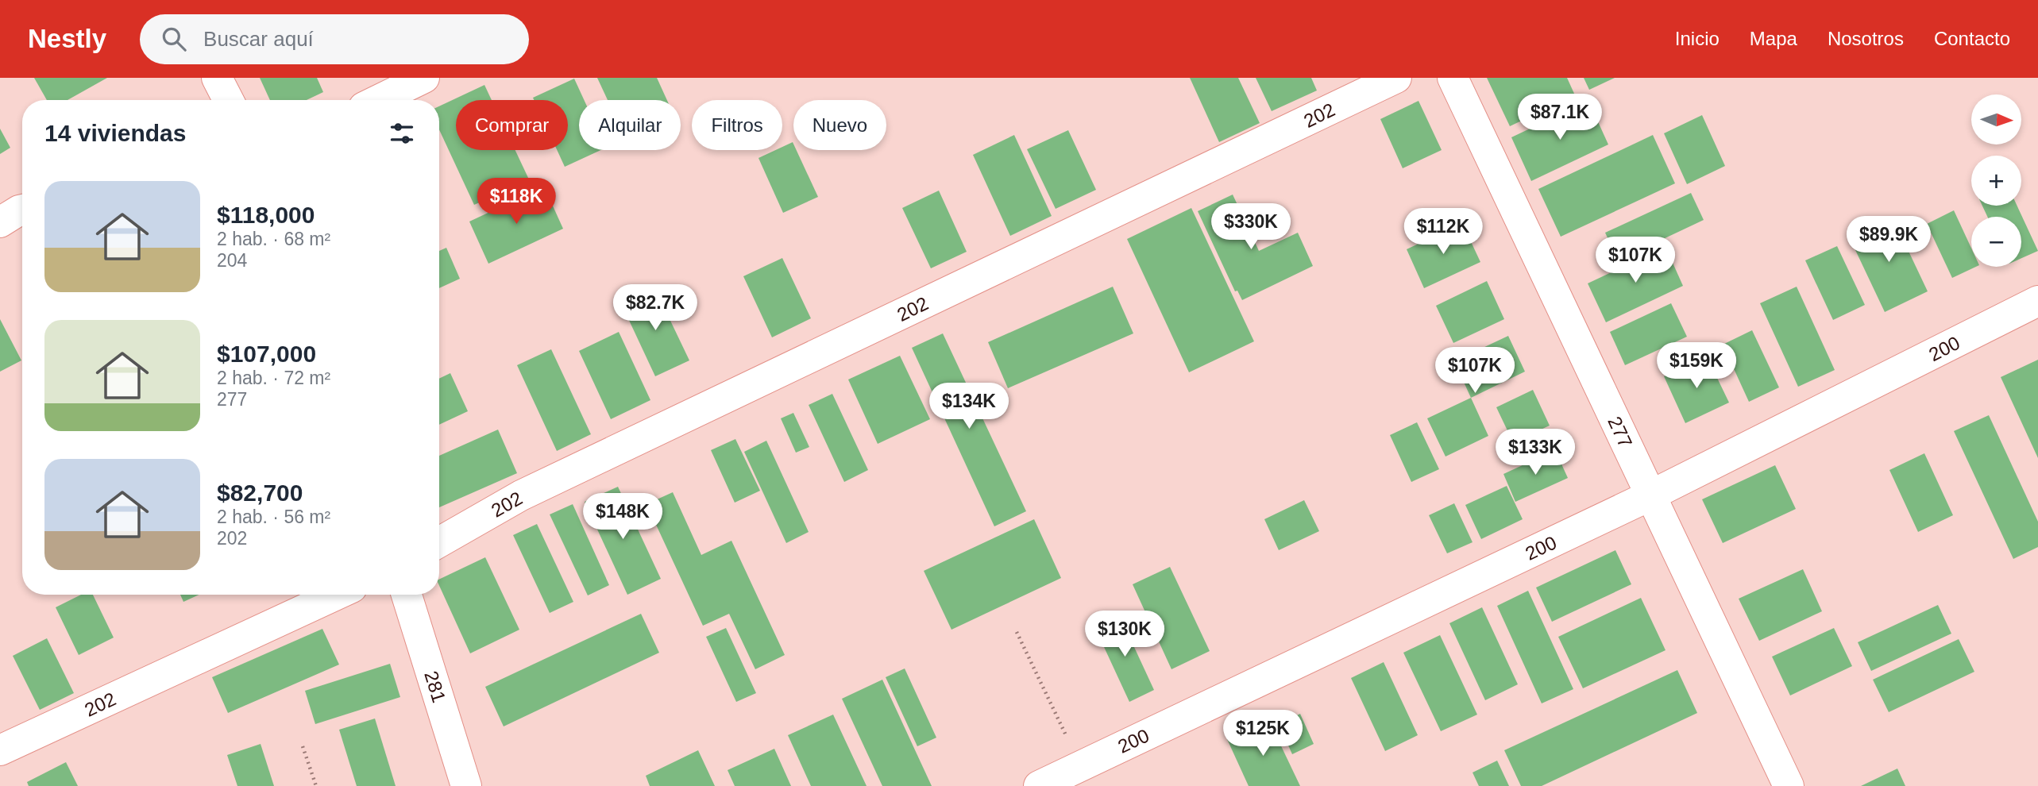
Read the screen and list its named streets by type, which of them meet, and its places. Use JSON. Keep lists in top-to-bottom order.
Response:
{
  "streets": {
    "street": [
      "202",
      "200",
      "277",
      "281"
    ]
  },
  "crossings": [
    ["200", "277"]
  ],
  "north": "right",
  "page": {
    "header": "Nestly",
    "search": "Buscar aquí",
    "nav": [
      "Inicio",
      "Mapa",
      "Nosotros",
      "Contacto"
    ],
    "price": [
      "$87.1K",
      "$118K",
      "$330K",
      "$112K",
      "$89.9K",
      "$107K",
      "$82.7K",
      "$159K",
      "$107K",
      "$134K",
      "$133K",
      "$148K",
      "$130K",
      "$125K"
    ],
    "map_buttons": ["+", "−"],
    "chip": [
      "Comprar",
      "Alquilar",
      "Filtros",
      "Nuevo"
    ],
    "heading": "14 viviendas",
    "list": [
      {
        "name": "$118,000",
        "note": "2 hab. · 68 m² · 204"
      },
      {
        "name": "$107,000",
        "note": "2 hab. · 72 m² · 277"
      },
      {
        "name": "$82,700",
        "note": "2 hab. · 56 m² · 202"
      }
    ]
  }
}
